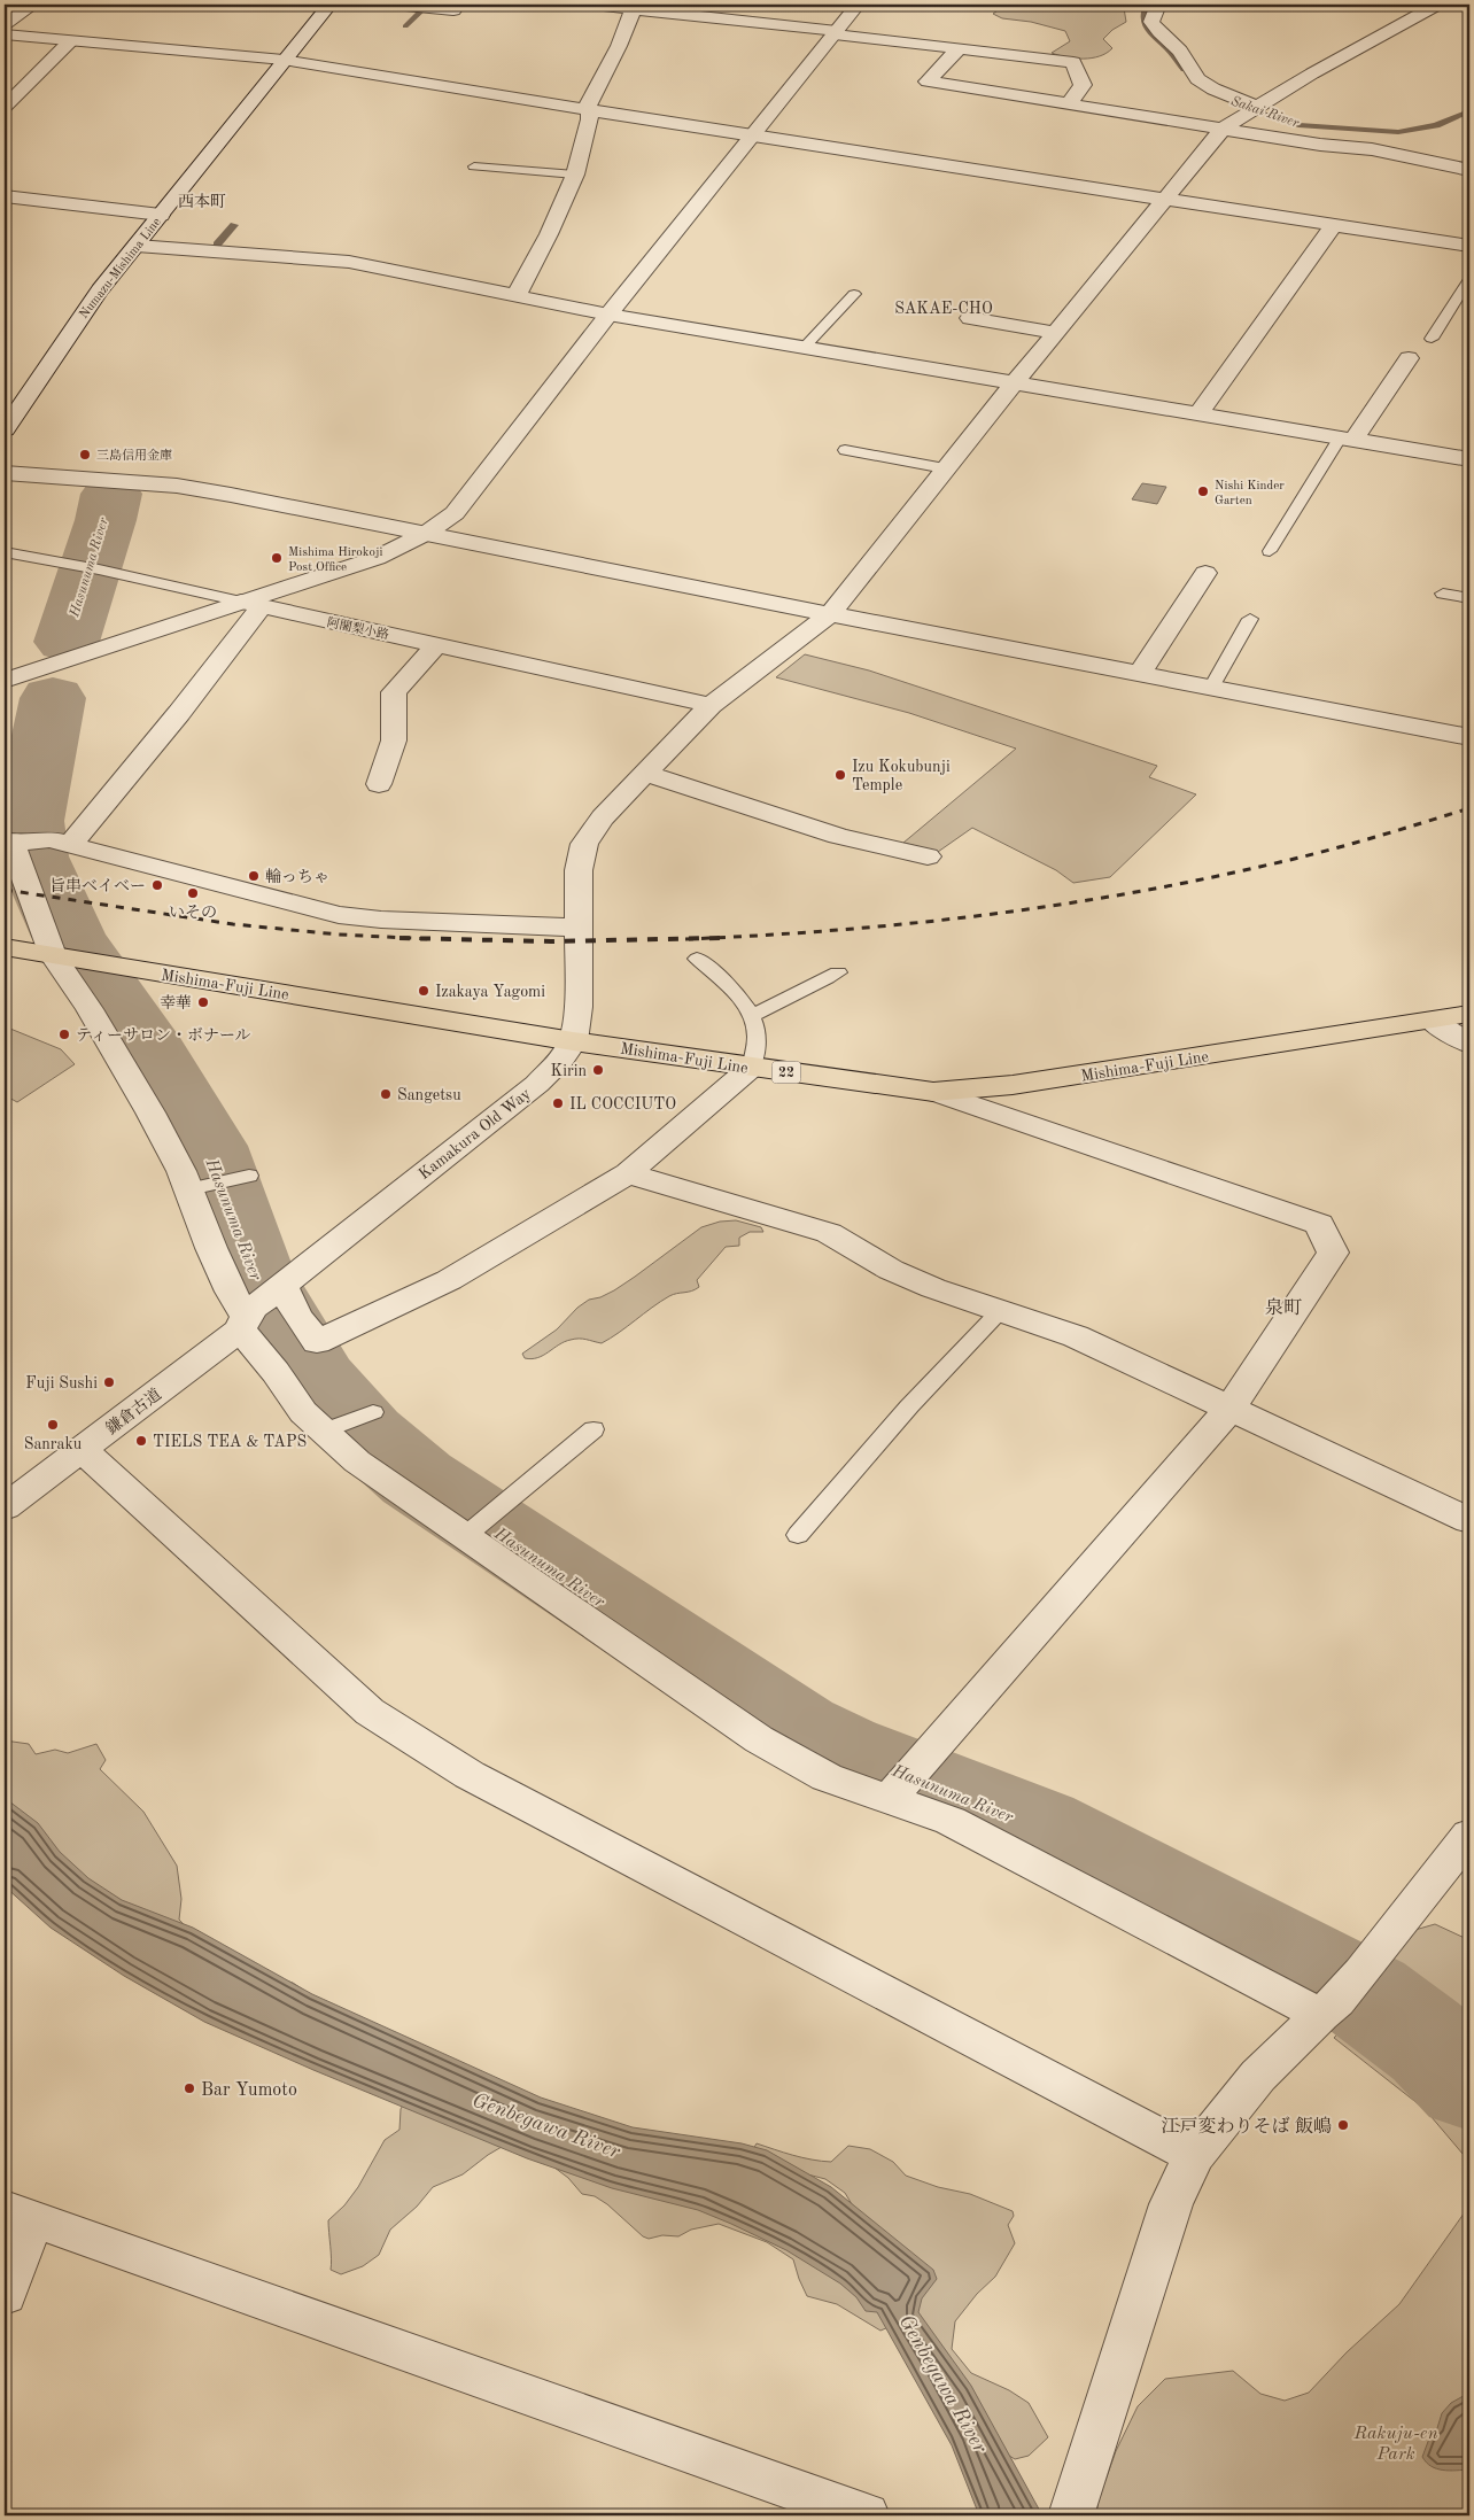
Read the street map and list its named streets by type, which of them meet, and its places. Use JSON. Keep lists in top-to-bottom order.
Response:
{
  "streets": {
    "main road": ["Mishima-Fuji Line", "22"],
    "street": [
      "Numazu-Mishima Line",
      "阿闍梨小路",
      "Kamakura Old Way",
      "鎌倉古道"
    ]
  },
  "crossings": [
    ["阿闍梨小路", "Kamakura Old Way"],
    ["Mishima-Fuji Line", "22"],
    ["Mishima-Fuji Line", "Kamakura Old Way"],
    ["Kamakura Old Way", "鎌倉古道"]
  ],
  "districts": ["西本町", "SAKAE-CHO", "泉町"],
  "water": ["Sakai River", "Hasunuma River", "Genbegawa River"],
  "parks": ["Rakuju-en Park"],
  "places": [
    "三島信用金庫",
    "Nishi Kinder Garten",
    "Mishima Hirokoji Post Office",
    "Izu Kokubunji Temple",
    "輪っちゃ",
    "旨串ベイベー",
    "いその",
    "Izakaya Yagomi",
    "幸華",
    "ティーサロン・ボナール",
    "Kirin",
    "Sangetsu",
    "IL COCCIUTO",
    "Fuji Sushi",
    "Sanraku",
    "TIELS TEA & TAPS",
    "Bar Yumoto",
    "江戸変わりそば 飯嶋"
  ]
}
